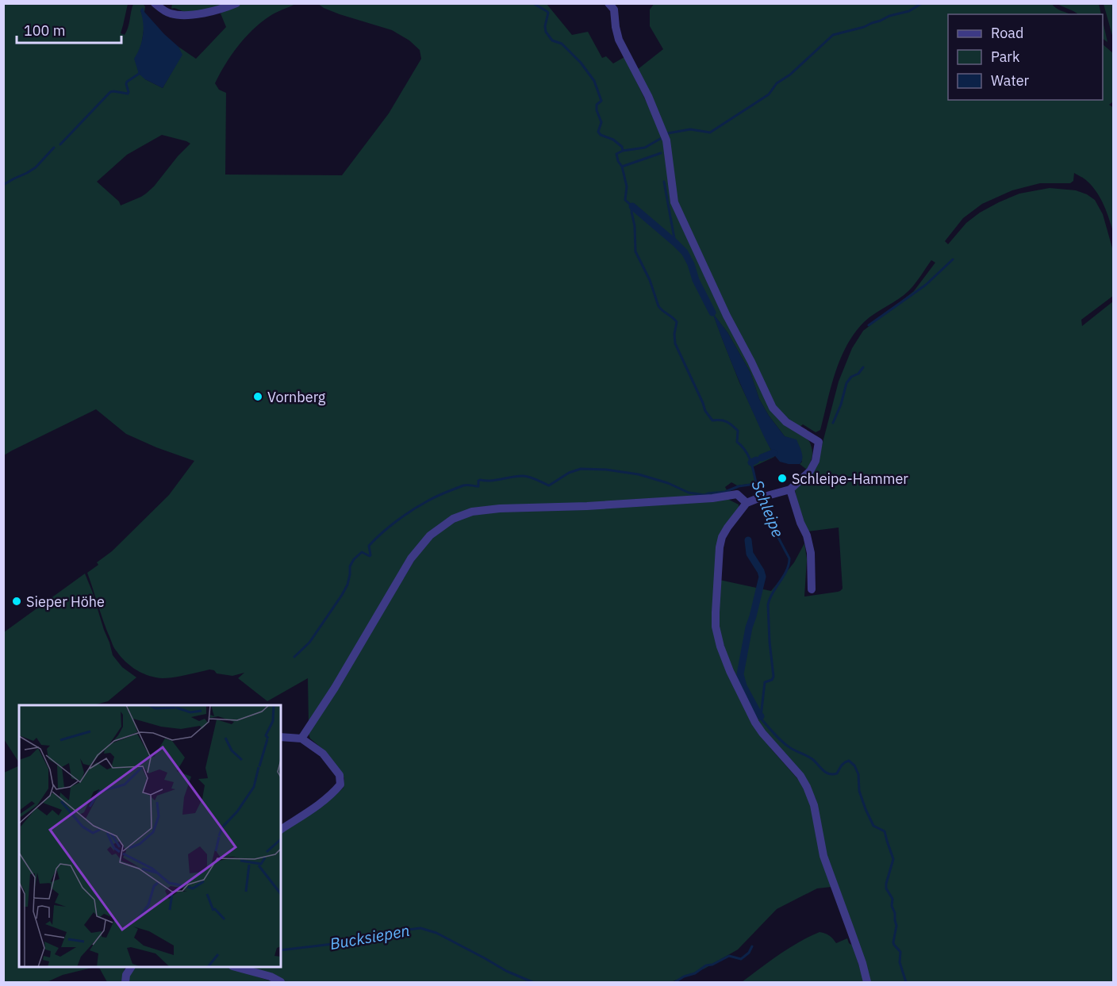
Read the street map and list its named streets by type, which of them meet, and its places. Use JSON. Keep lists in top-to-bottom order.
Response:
{
  "water": ["Schleipe", "Bucksiepen"],
  "places": ["Vornberg", "Schleipe-Hammer", "Sieper Höhe"],
  "legend": ["Road", "Park", "Water"],
  "scale_bar": "100 m"
}
